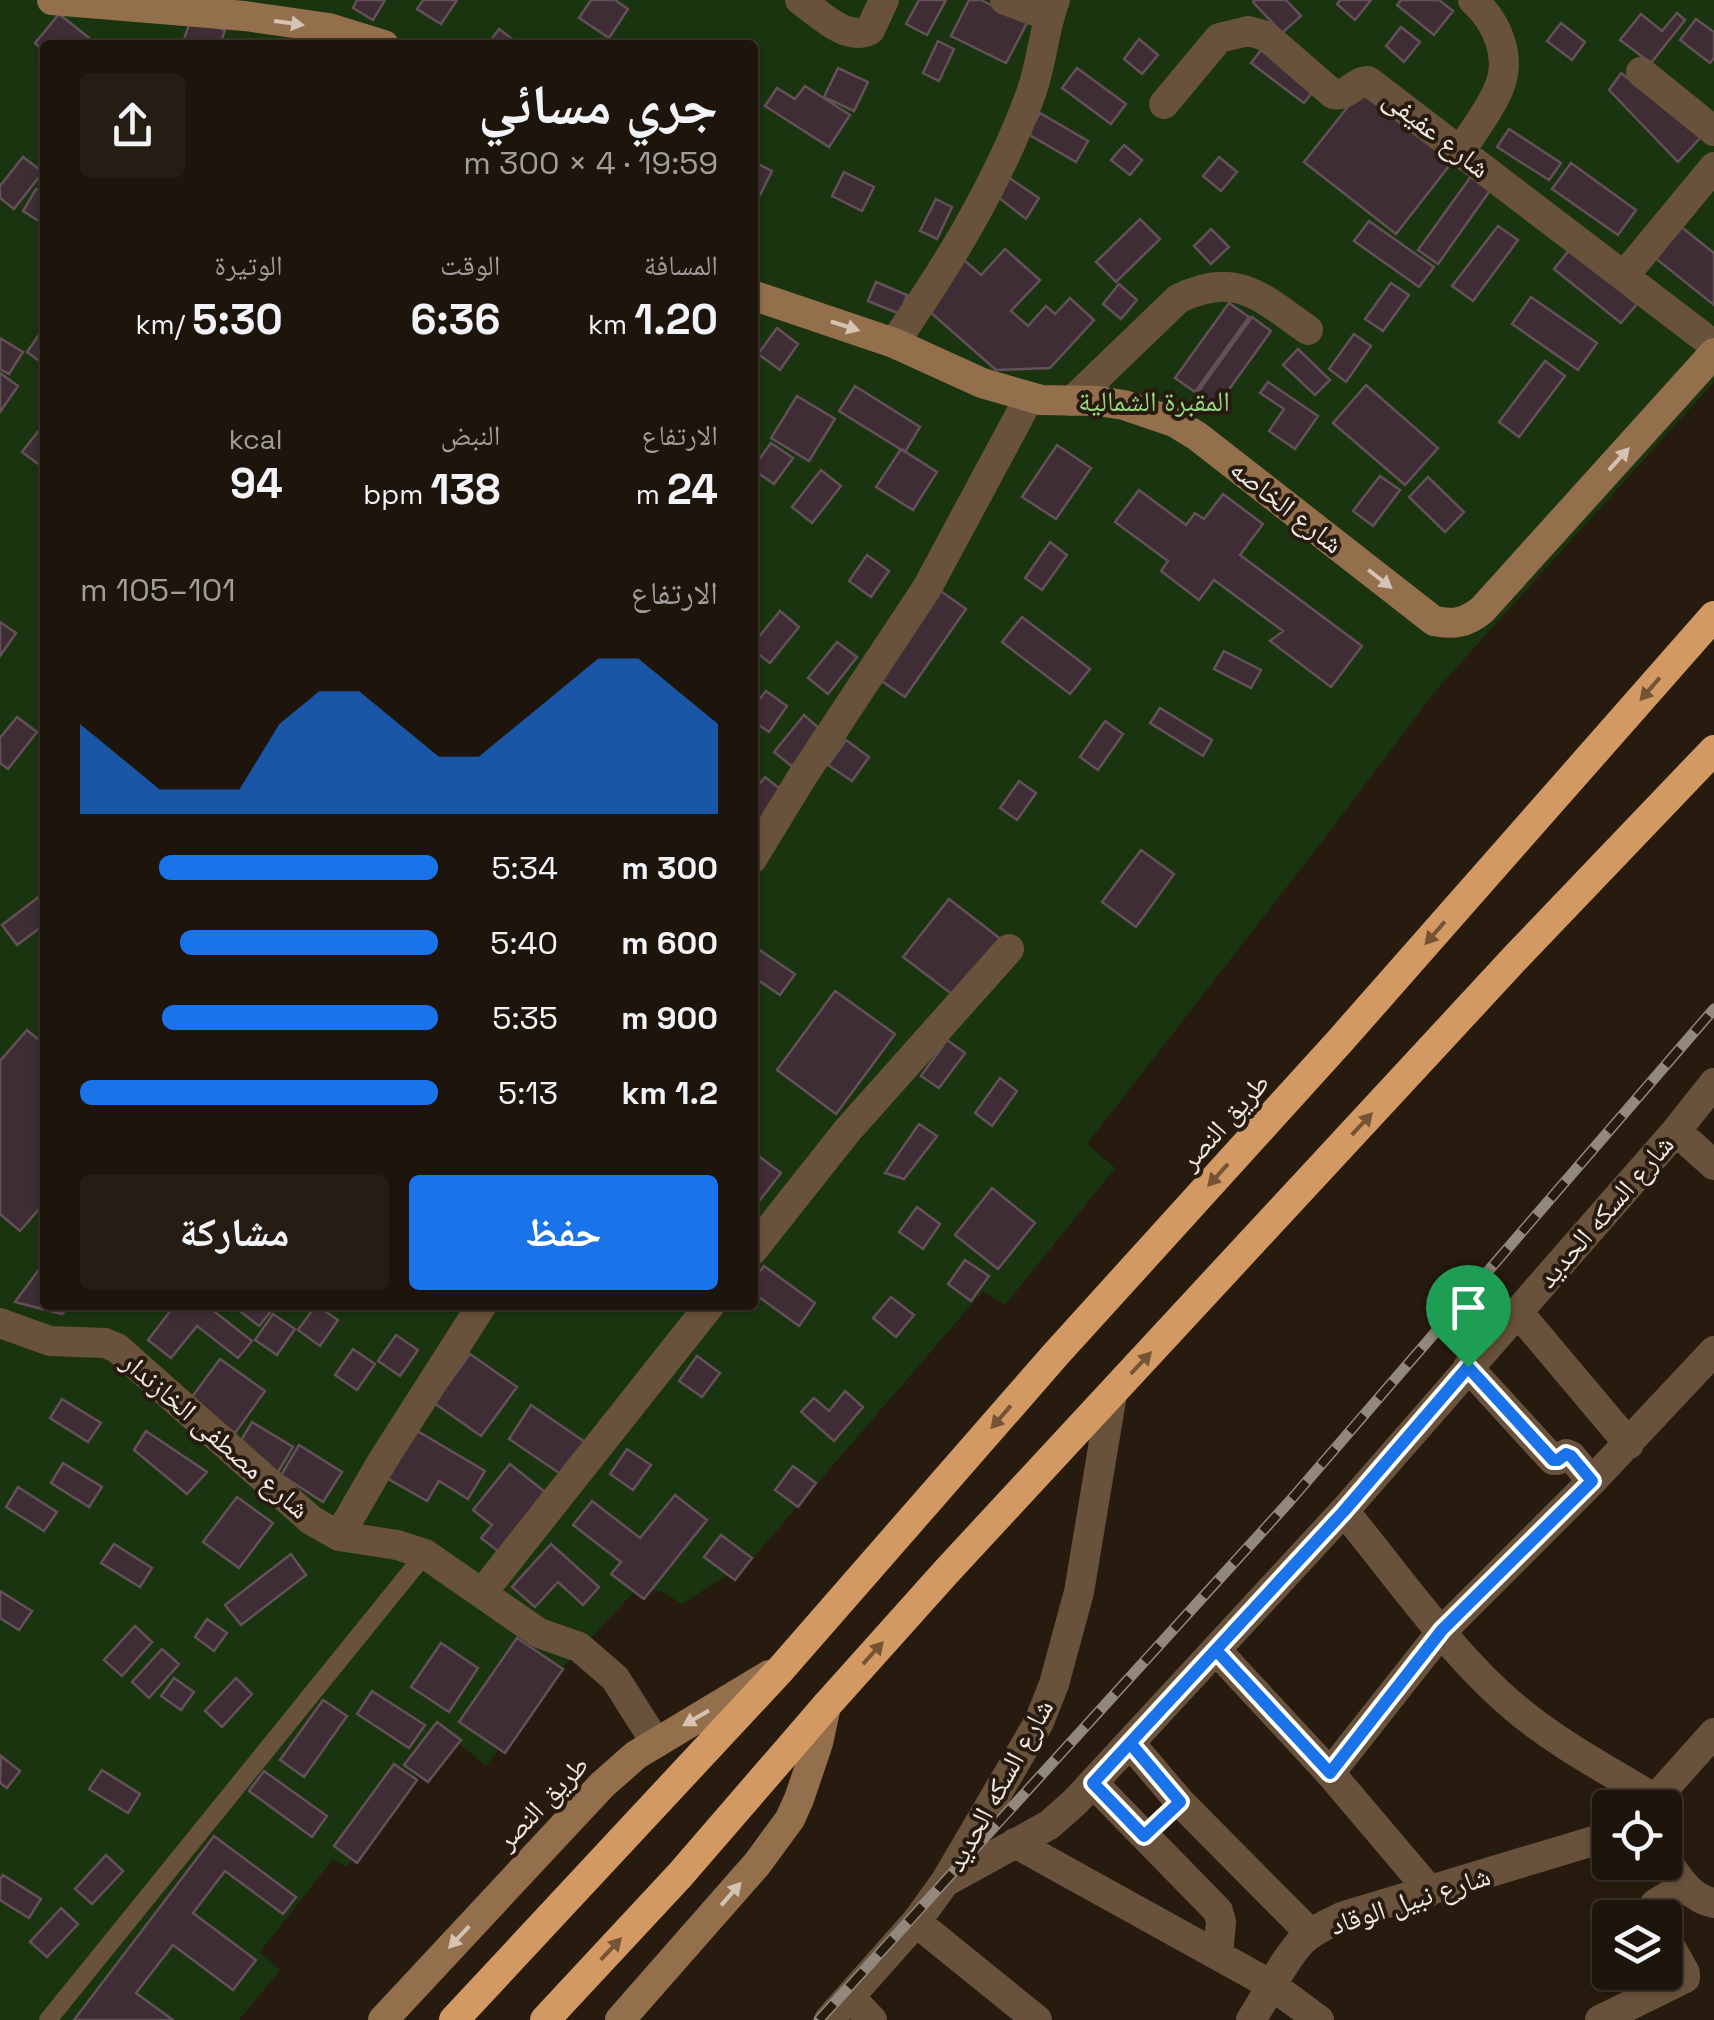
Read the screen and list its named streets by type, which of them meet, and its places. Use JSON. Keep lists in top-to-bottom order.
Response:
{
  "streets": {
    "highway": ["طريق النصر"],
    "street": [
      "شارع عفيفى",
      "شارع الخاصه",
      "شارع السكه الحديد",
      "شارع مصطفى الخازندار",
      "شارع نبيل الوقاد"
    ]
  },
  "crossings": [
    ["طريق النصر", "شارع مصطفى الخازندار"]
  ],
  "parks": ["المقبرة الشمالية"],
  "page": {
    "heading": ["جري مسائي", "19:59 · 4 × 300 m"],
    "stats": [
      ["المسافة", "1.20 km"],
      ["الوقت", "6:36"],
      ["الوتيرة", "5:30 /km"],
      ["الارتفاع", "24 m"],
      ["النبض", "138 bpm"],
      ["kcal", "94"]
    ],
    "chart": ["الارتفاع", "101–105 m"],
    "list": [
      {
        "name": "300 m",
        "note": "5:34"
      },
      {
        "name": "600 m",
        "note": "5:40"
      },
      {
        "name": "900 m",
        "note": "5:35"
      },
      {
        "name": "1.2 km",
        "note": "5:13"
      }
    ],
    "buttons": ["حفظ", "مشاركة"]
  }
}
